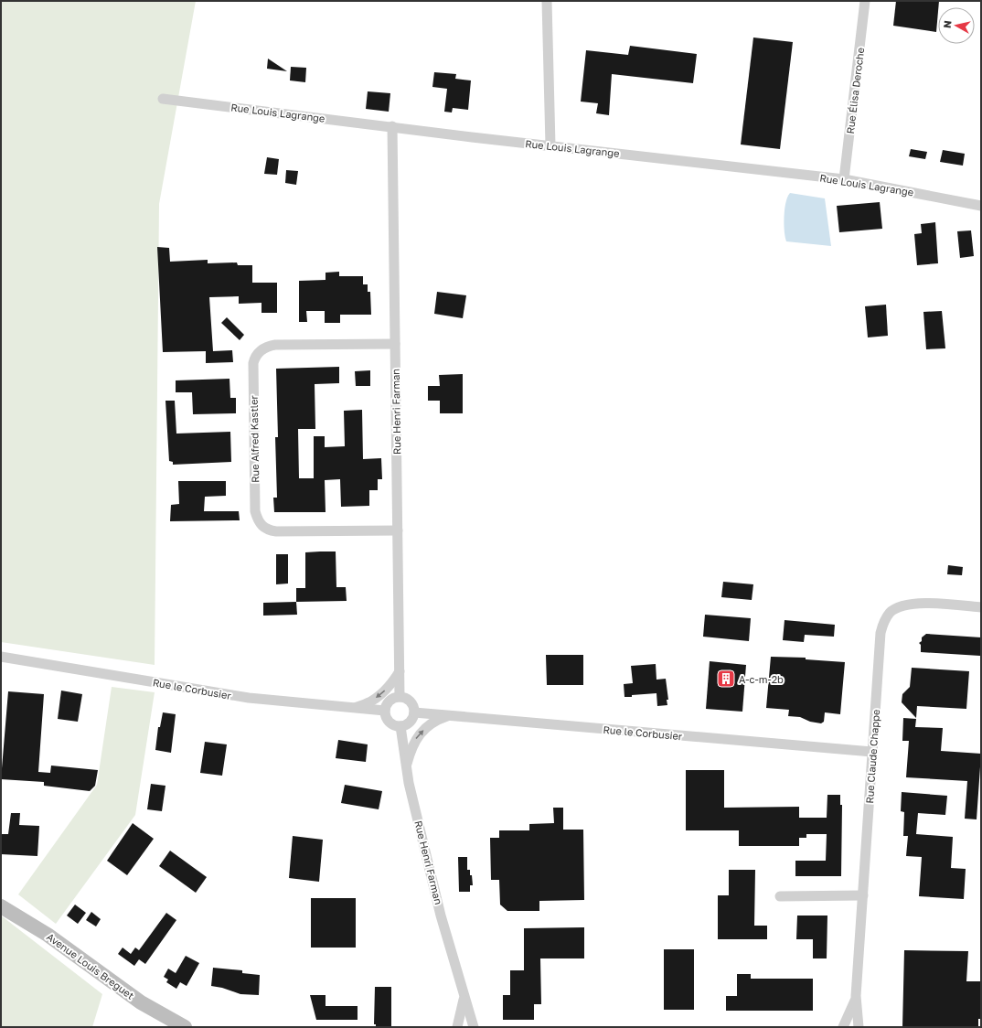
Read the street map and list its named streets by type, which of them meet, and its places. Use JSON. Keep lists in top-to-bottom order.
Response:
{
  "streets": {
    "street": [
      "Rue Élisa Deroche",
      "Rue Louis Lagrange",
      "Rue Henri Farman",
      "Rue Alfred Kastler",
      "Rue le Corbusier",
      "Rue Claude Chappe",
      "Avenue Louis Breguet"
    ]
  },
  "crossings": [
    ["Rue Élisa Deroche", "Rue Louis Lagrange"],
    ["Rue Louis Lagrange", "Rue Henri Farman"],
    ["Rue Henri Farman", "Rue Alfred Kastler"],
    ["Rue Henri Farman", "Rue le Corbusier"],
    ["Rue le Corbusier", "Rue Claude Chappe"]
  ],
  "places": {
    "building": ["A-c-m-2b"]
  },
  "north": "left"
}
